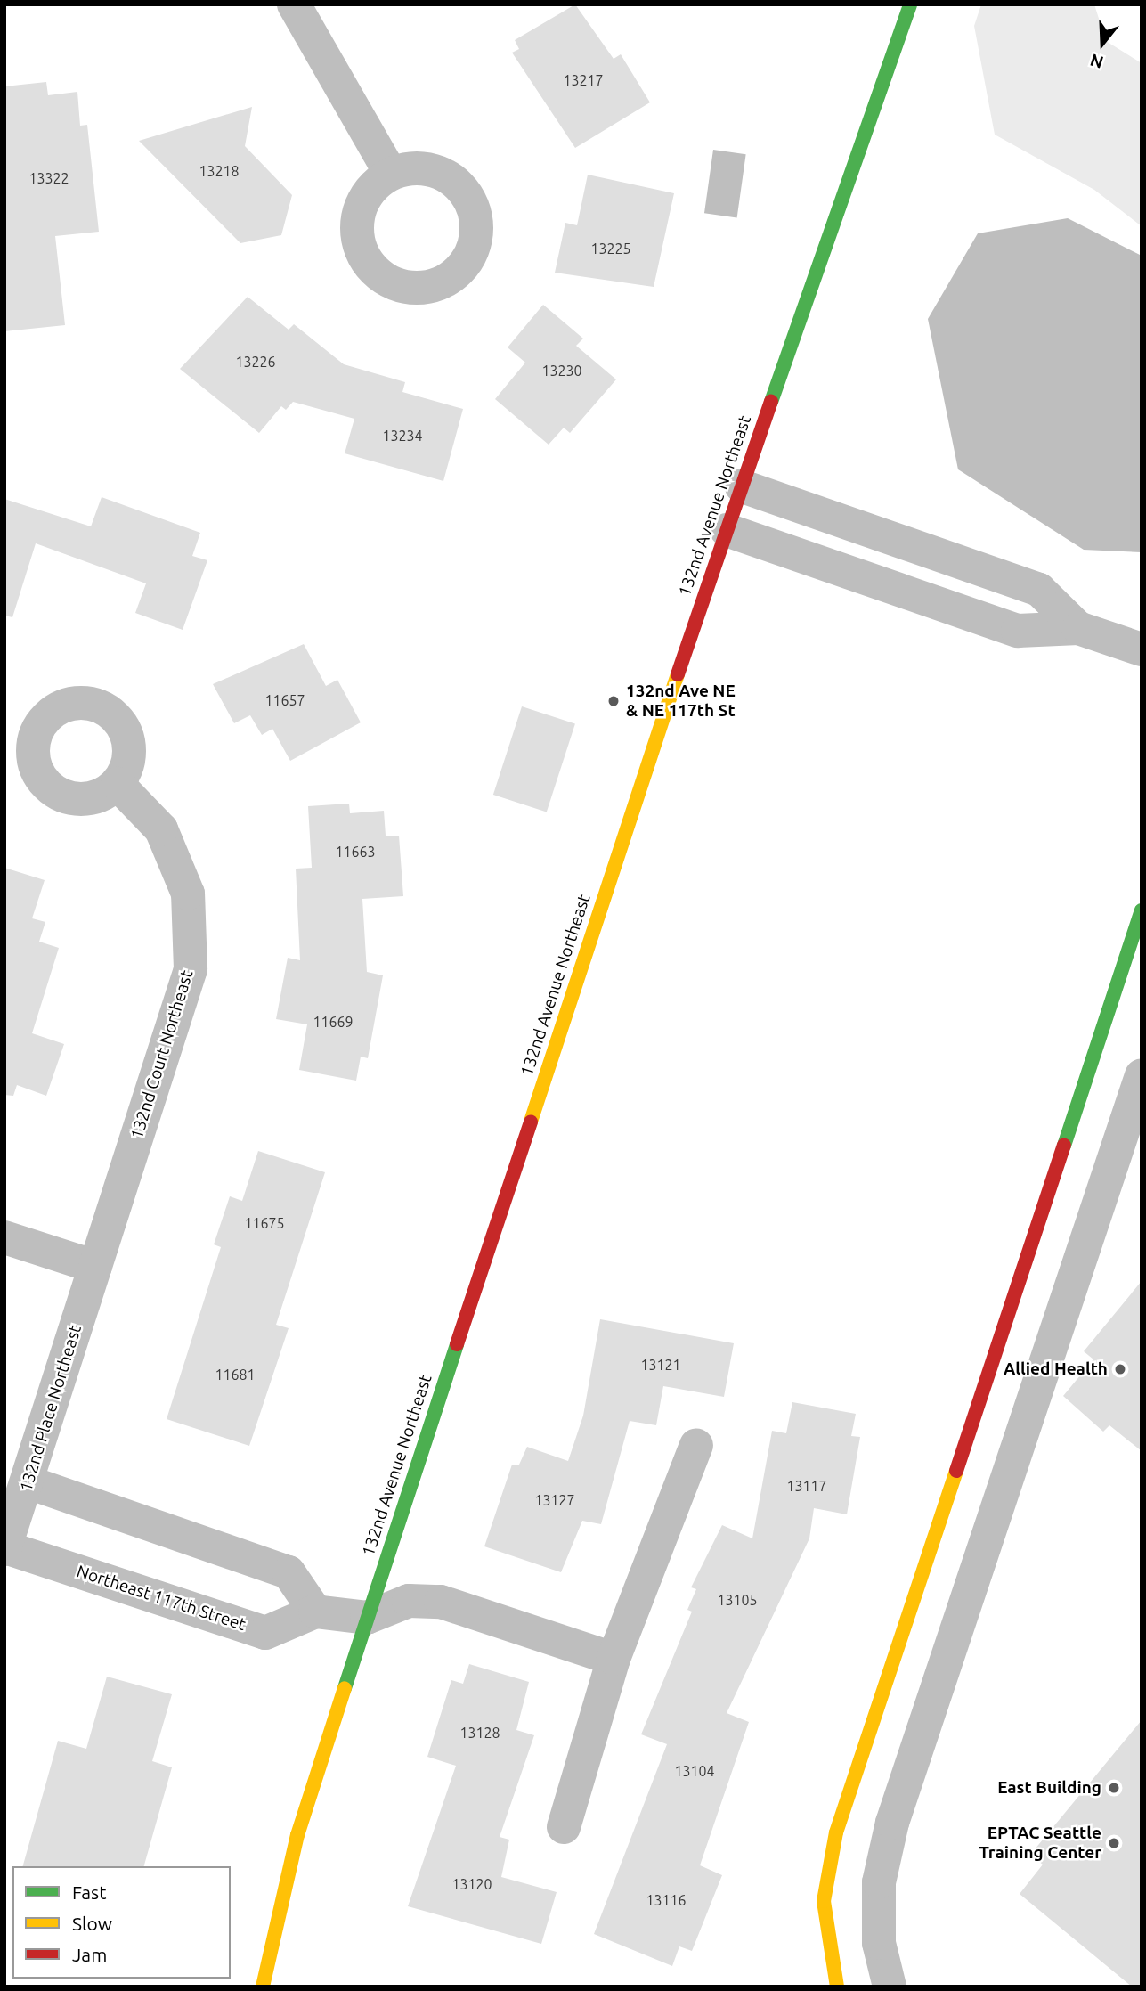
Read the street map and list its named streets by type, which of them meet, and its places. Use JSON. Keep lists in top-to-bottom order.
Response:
{
  "streets": {
    "street": [
      "132nd Avenue Northeast",
      "132nd Court Northeast",
      "132nd Place Northeast",
      "Northeast 117th Street"
    ]
  },
  "crossings": [
    ["132nd Court Northeast", "132nd Place Northeast"],
    ["132nd Place Northeast", "Northeast 117th Street"]
  ],
  "places": [
    "132nd Ave NE & NE 117th St",
    "Allied Health",
    "East Building",
    "EPTAC Seattle Training Center"
  ],
  "house_numbers": [
    "13217",
    "13218",
    "13322",
    "13225",
    "13226",
    "13230",
    "13234",
    "11657",
    "11663",
    "11669",
    "11675",
    "13121",
    "11681",
    "13117",
    "13127",
    "13105",
    "13128",
    "13104",
    "13120",
    "13116"
  ],
  "legend": ["Fast", "Slow", "Jam"],
  "north": "bottom"
}
